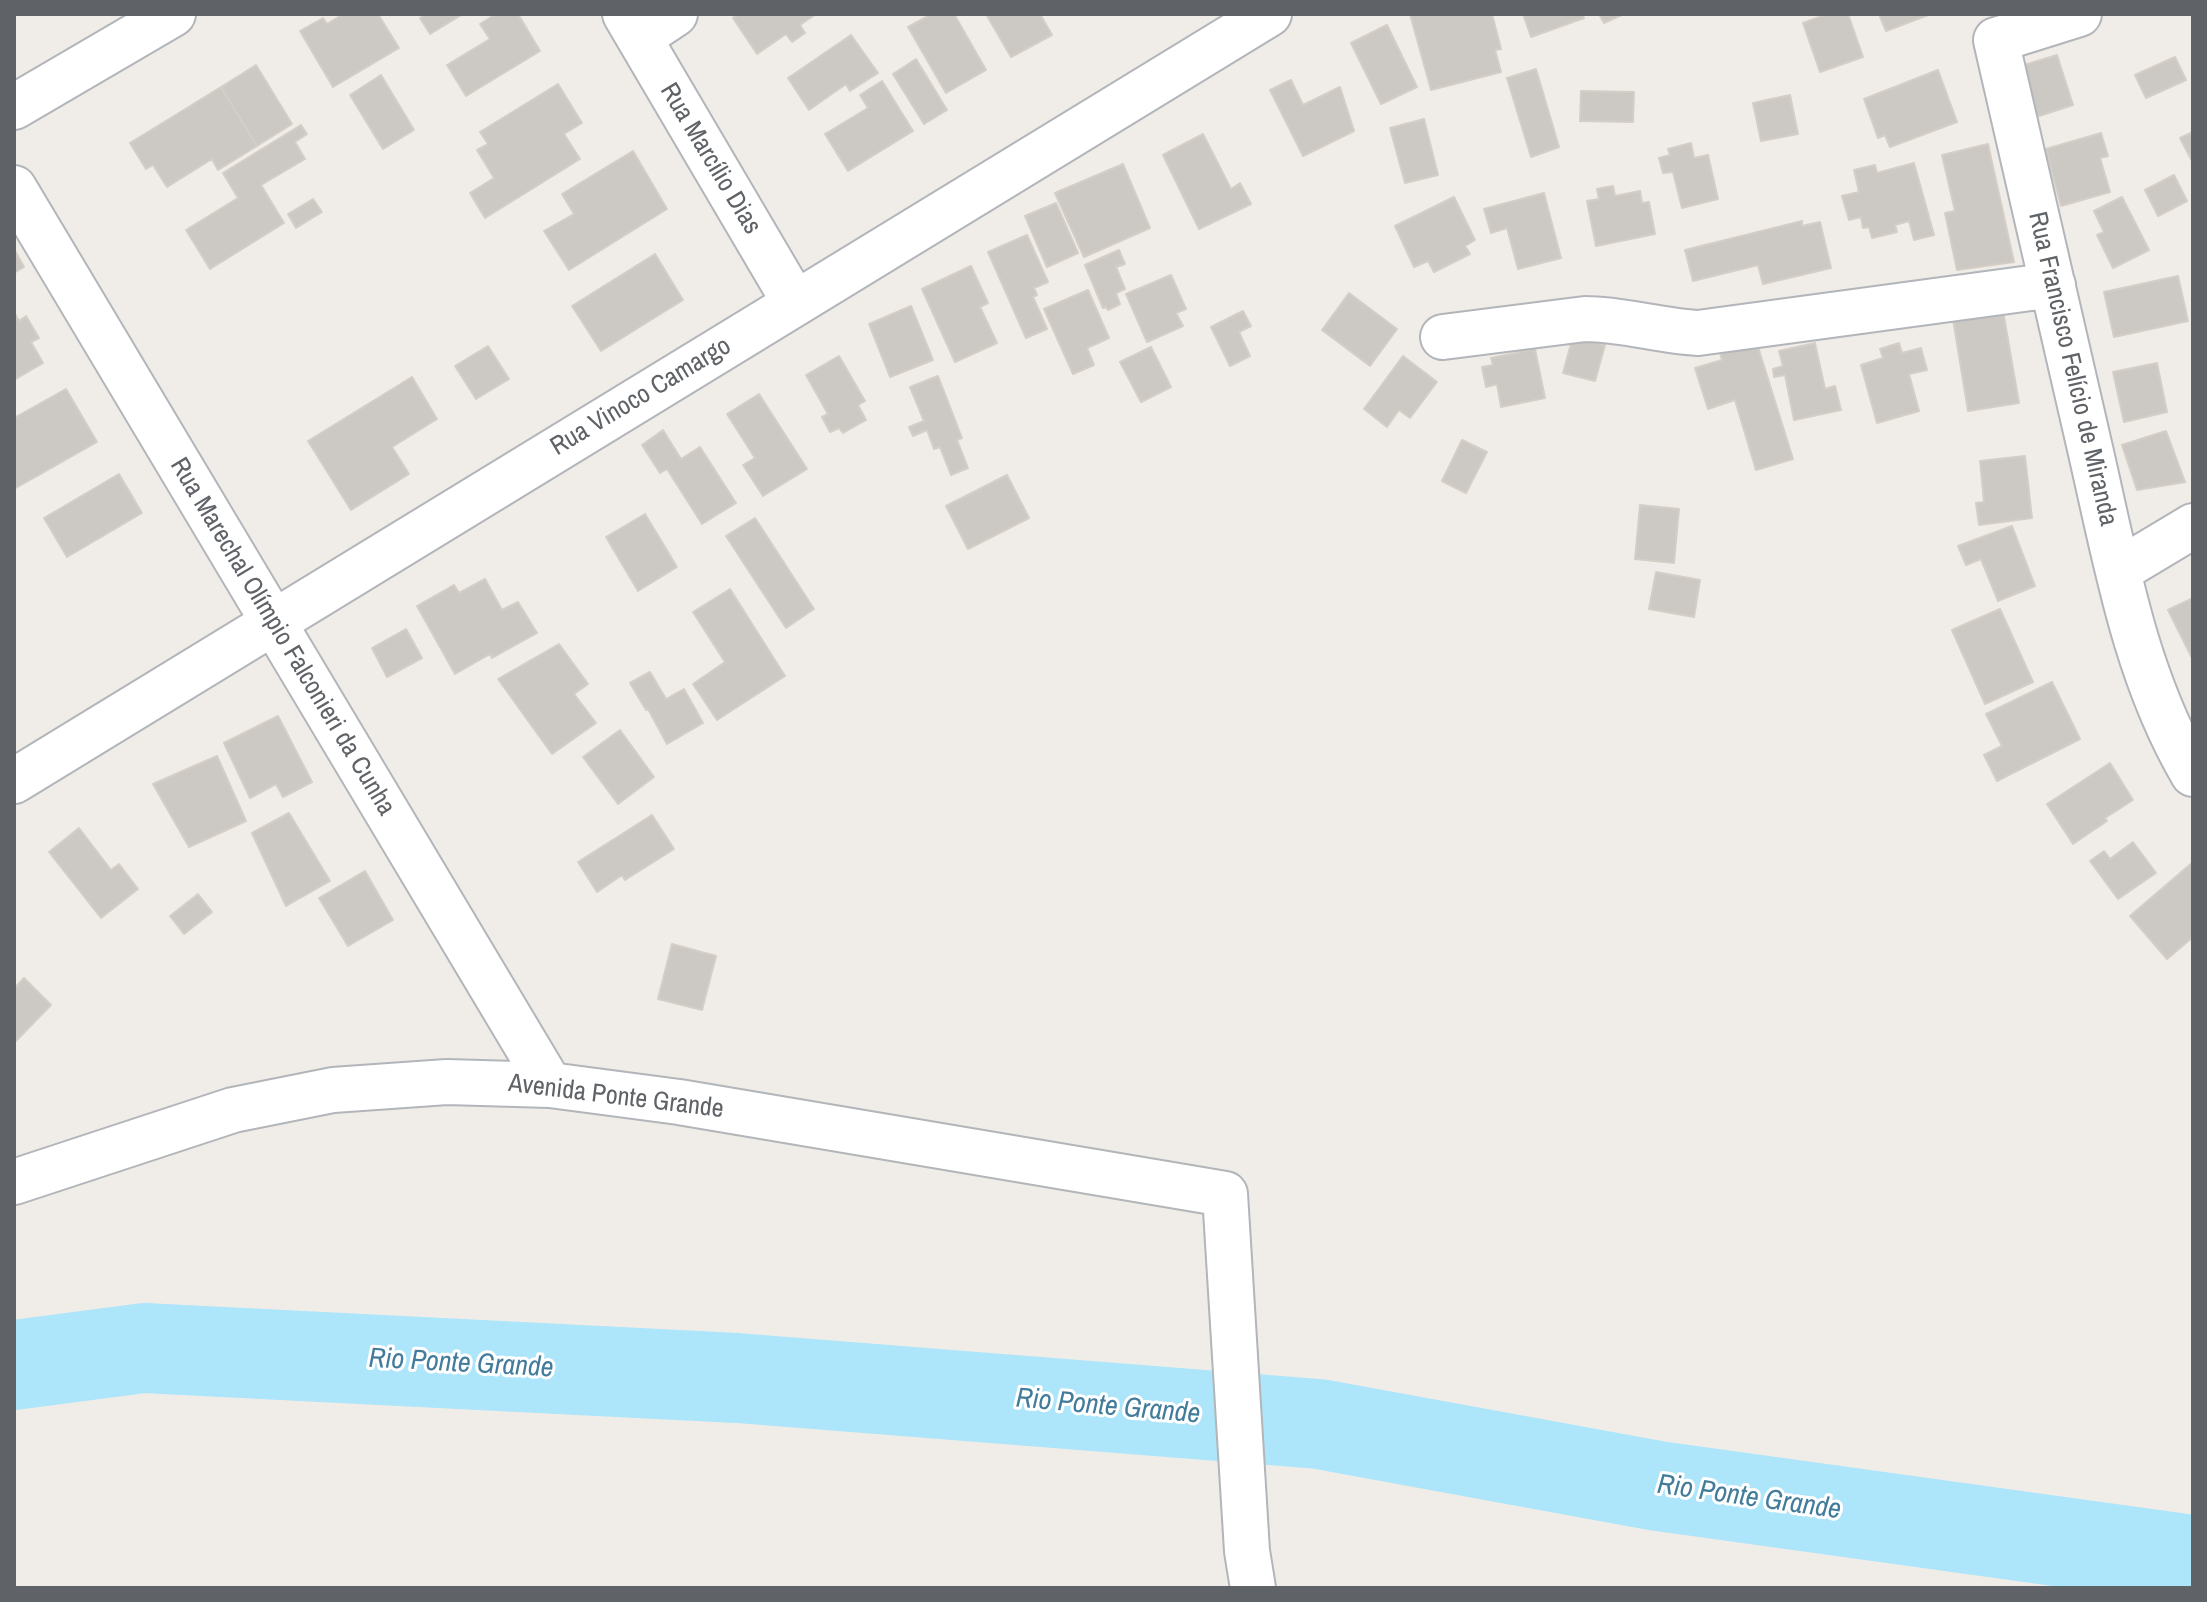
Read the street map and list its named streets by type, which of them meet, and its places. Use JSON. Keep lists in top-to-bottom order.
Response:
{
  "streets": {
    "street": [
      "Rua Marcílio Dias",
      "Rua Francisco Felício de Miranda",
      "Rua Vinoco Camargo",
      "Rua Marechal Olímpio Falconieri da Cunha",
      "Avenida Ponte Grande"
    ]
  },
  "crossings": [
    ["Rua Marcílio Dias", "Rua Vinoco Camargo"],
    ["Rua Vinoco Camargo", "Rua Marechal Olímpio Falconieri da Cunha"],
    ["Rua Marechal Olímpio Falconieri da Cunha", "Avenida Ponte Grande"]
  ],
  "water": ["Rio Ponte Grande"]
}
